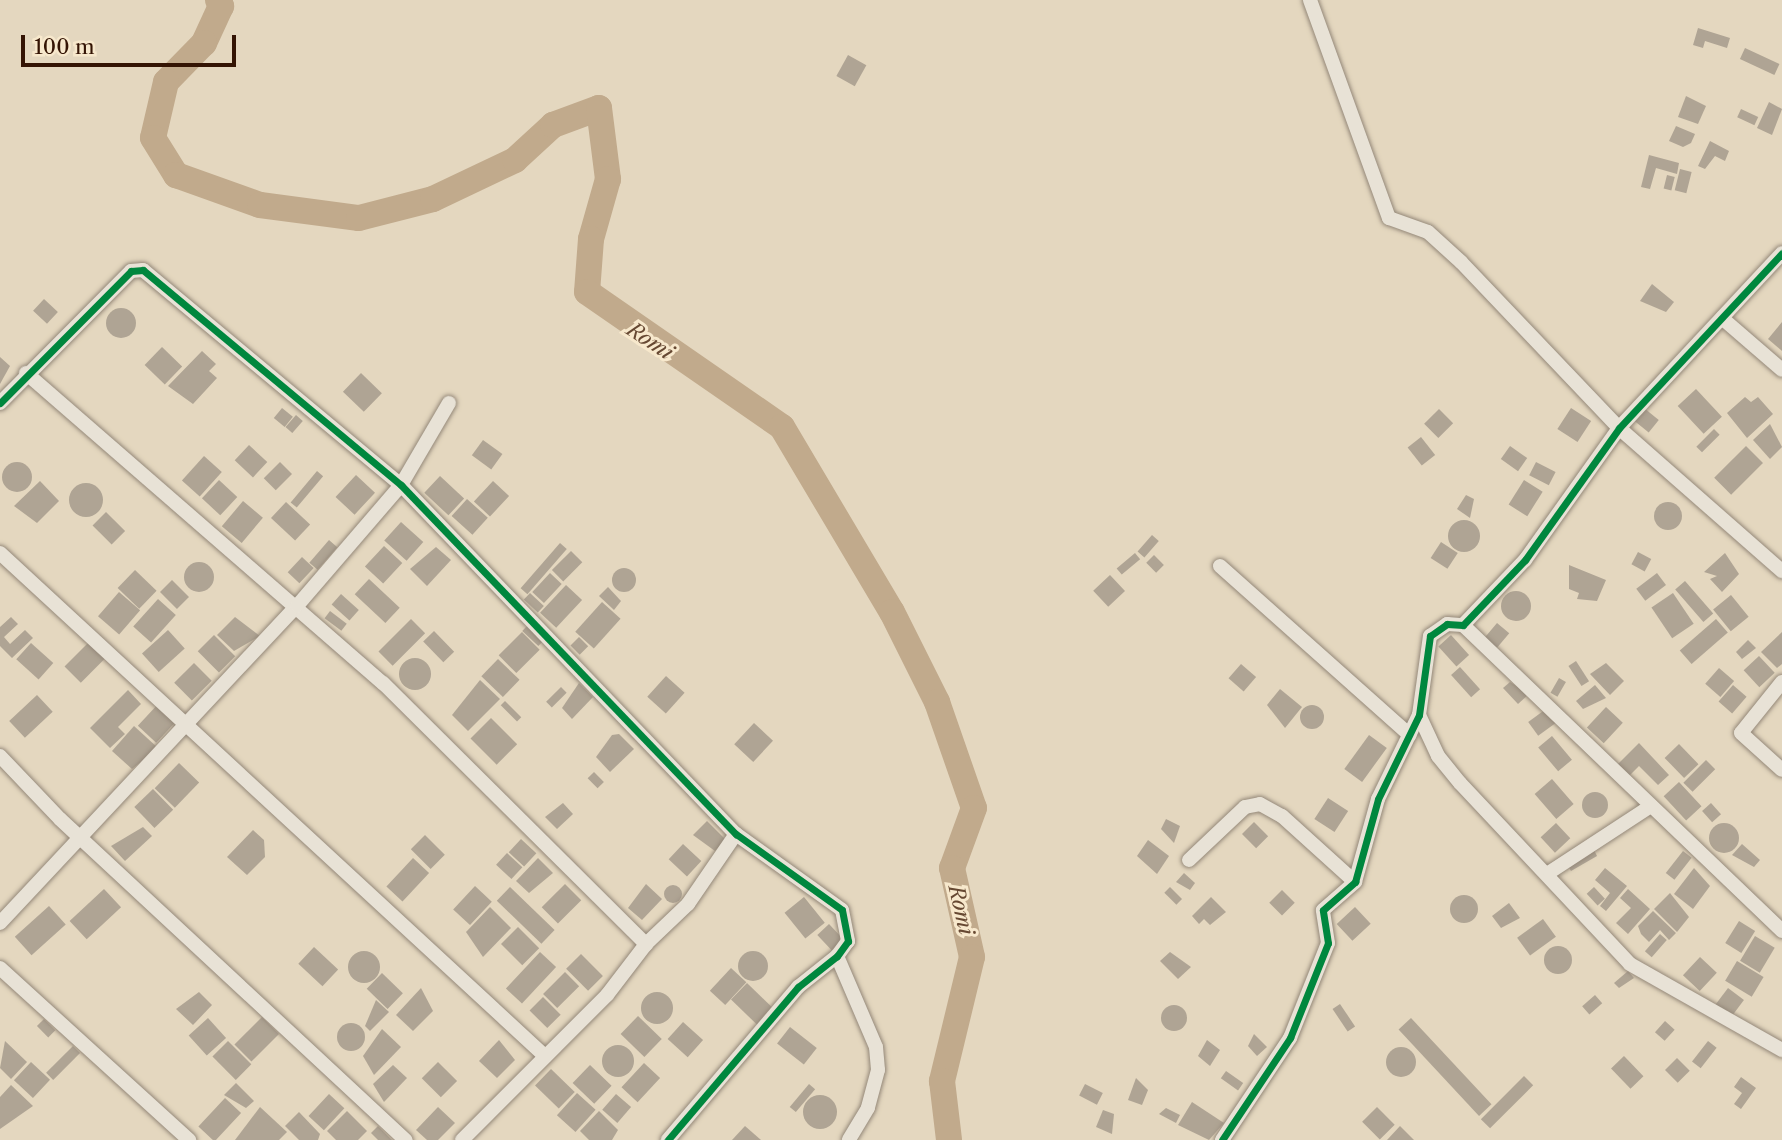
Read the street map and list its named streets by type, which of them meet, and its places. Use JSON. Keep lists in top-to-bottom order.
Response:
{
  "water": ["Romi"],
  "scale_bar": "100 m"
}
